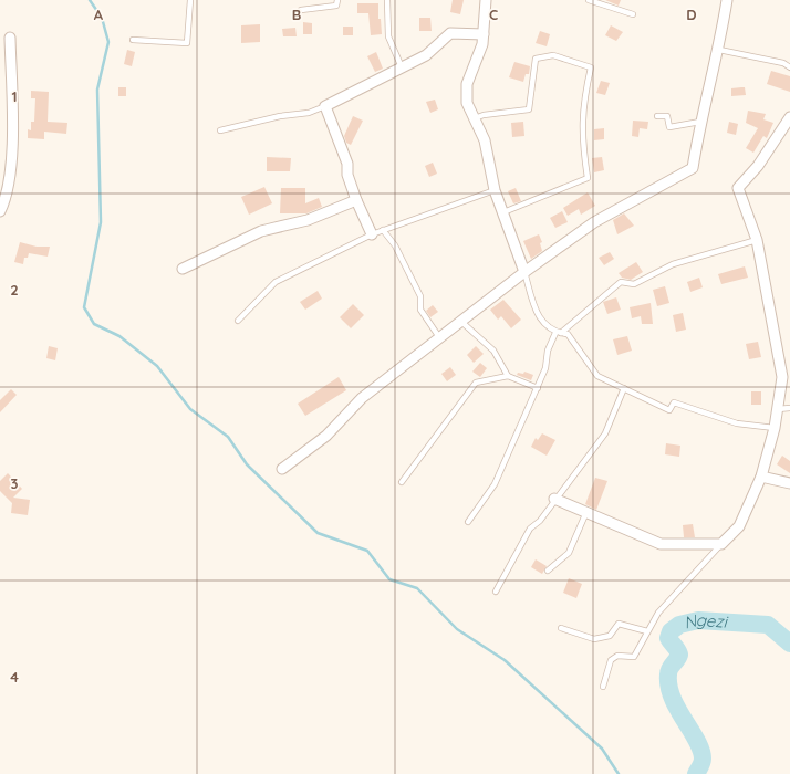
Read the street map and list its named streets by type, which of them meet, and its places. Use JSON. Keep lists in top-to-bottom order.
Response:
{
  "water": ["Ngezi"],
  "grid": {
    "columns": [
      "A",
      "B",
      "C",
      "D"
    ],
    "rows": [
      "1",
      "2",
      "3",
      "4"
    ]
  }
}
